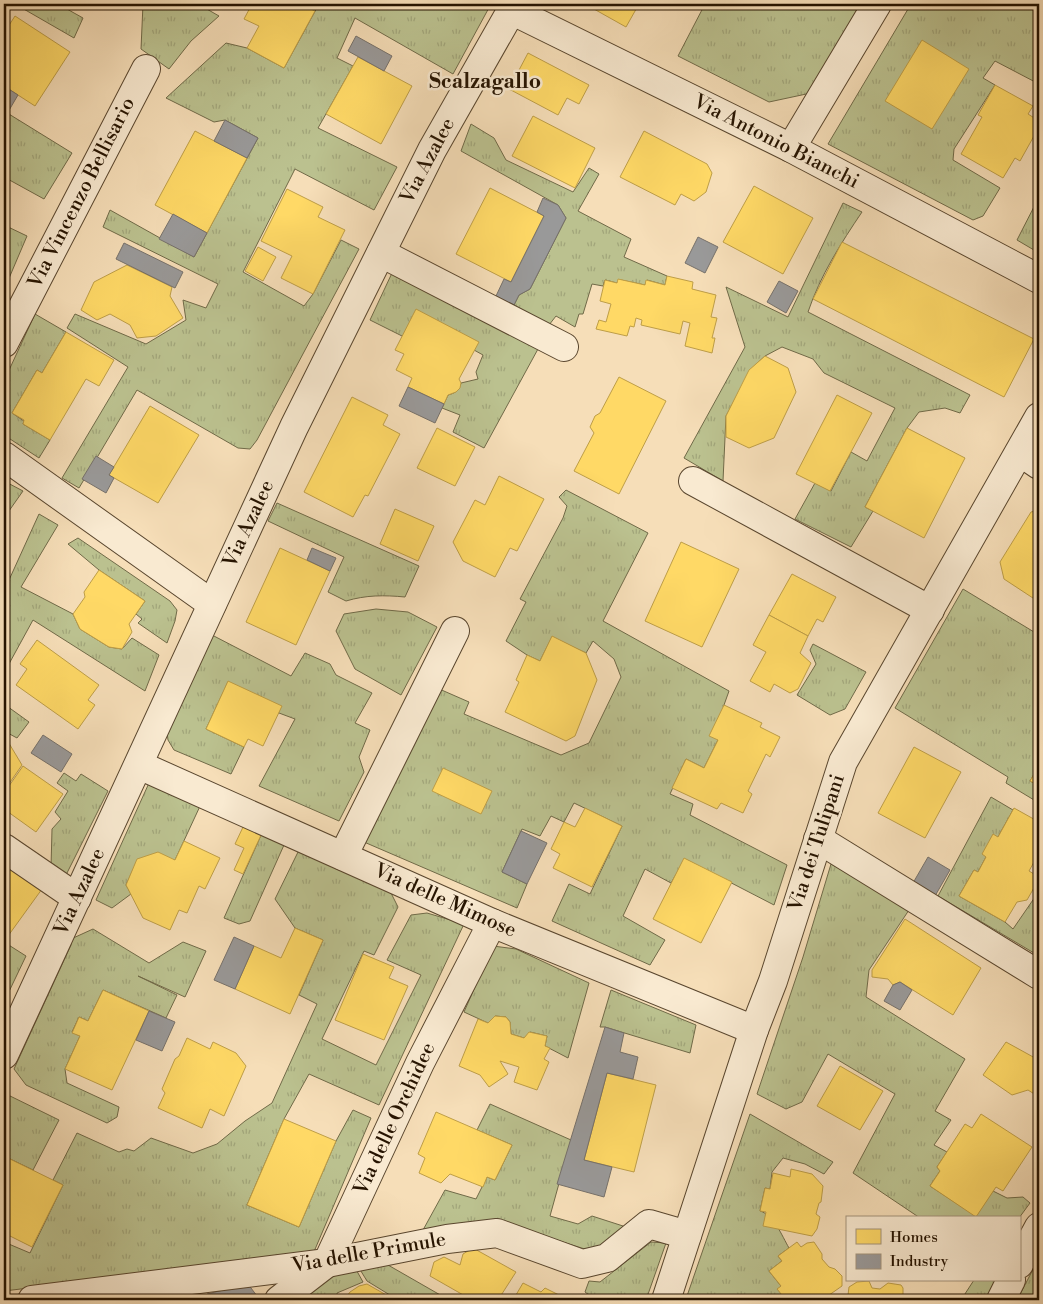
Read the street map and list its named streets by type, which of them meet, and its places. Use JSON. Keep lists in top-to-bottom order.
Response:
{
  "streets": {
    "street": [
      "Via Antonio Bianchi",
      "Via Azalee",
      "Via Vincenzo Bellisario",
      "Via dei Tulipani",
      "Via delle Mimose",
      "Via delle Orchidee",
      "Via delle Primule"
    ]
  },
  "crossings": [
    ["Via Antonio Bianchi", "Via Azalee"],
    ["Via Azalee", "Via delle Mimose"],
    ["Via dei Tulipani", "Via delle Mimose"],
    ["Via dei Tulipani", "Via delle Primule"],
    ["Via delle Mimose", "Via delle Orchidee"],
    ["Via delle Orchidee", "Via delle Primule"]
  ],
  "districts": ["Scalzagallo"],
  "legend": ["Homes", "Industry"]
}
